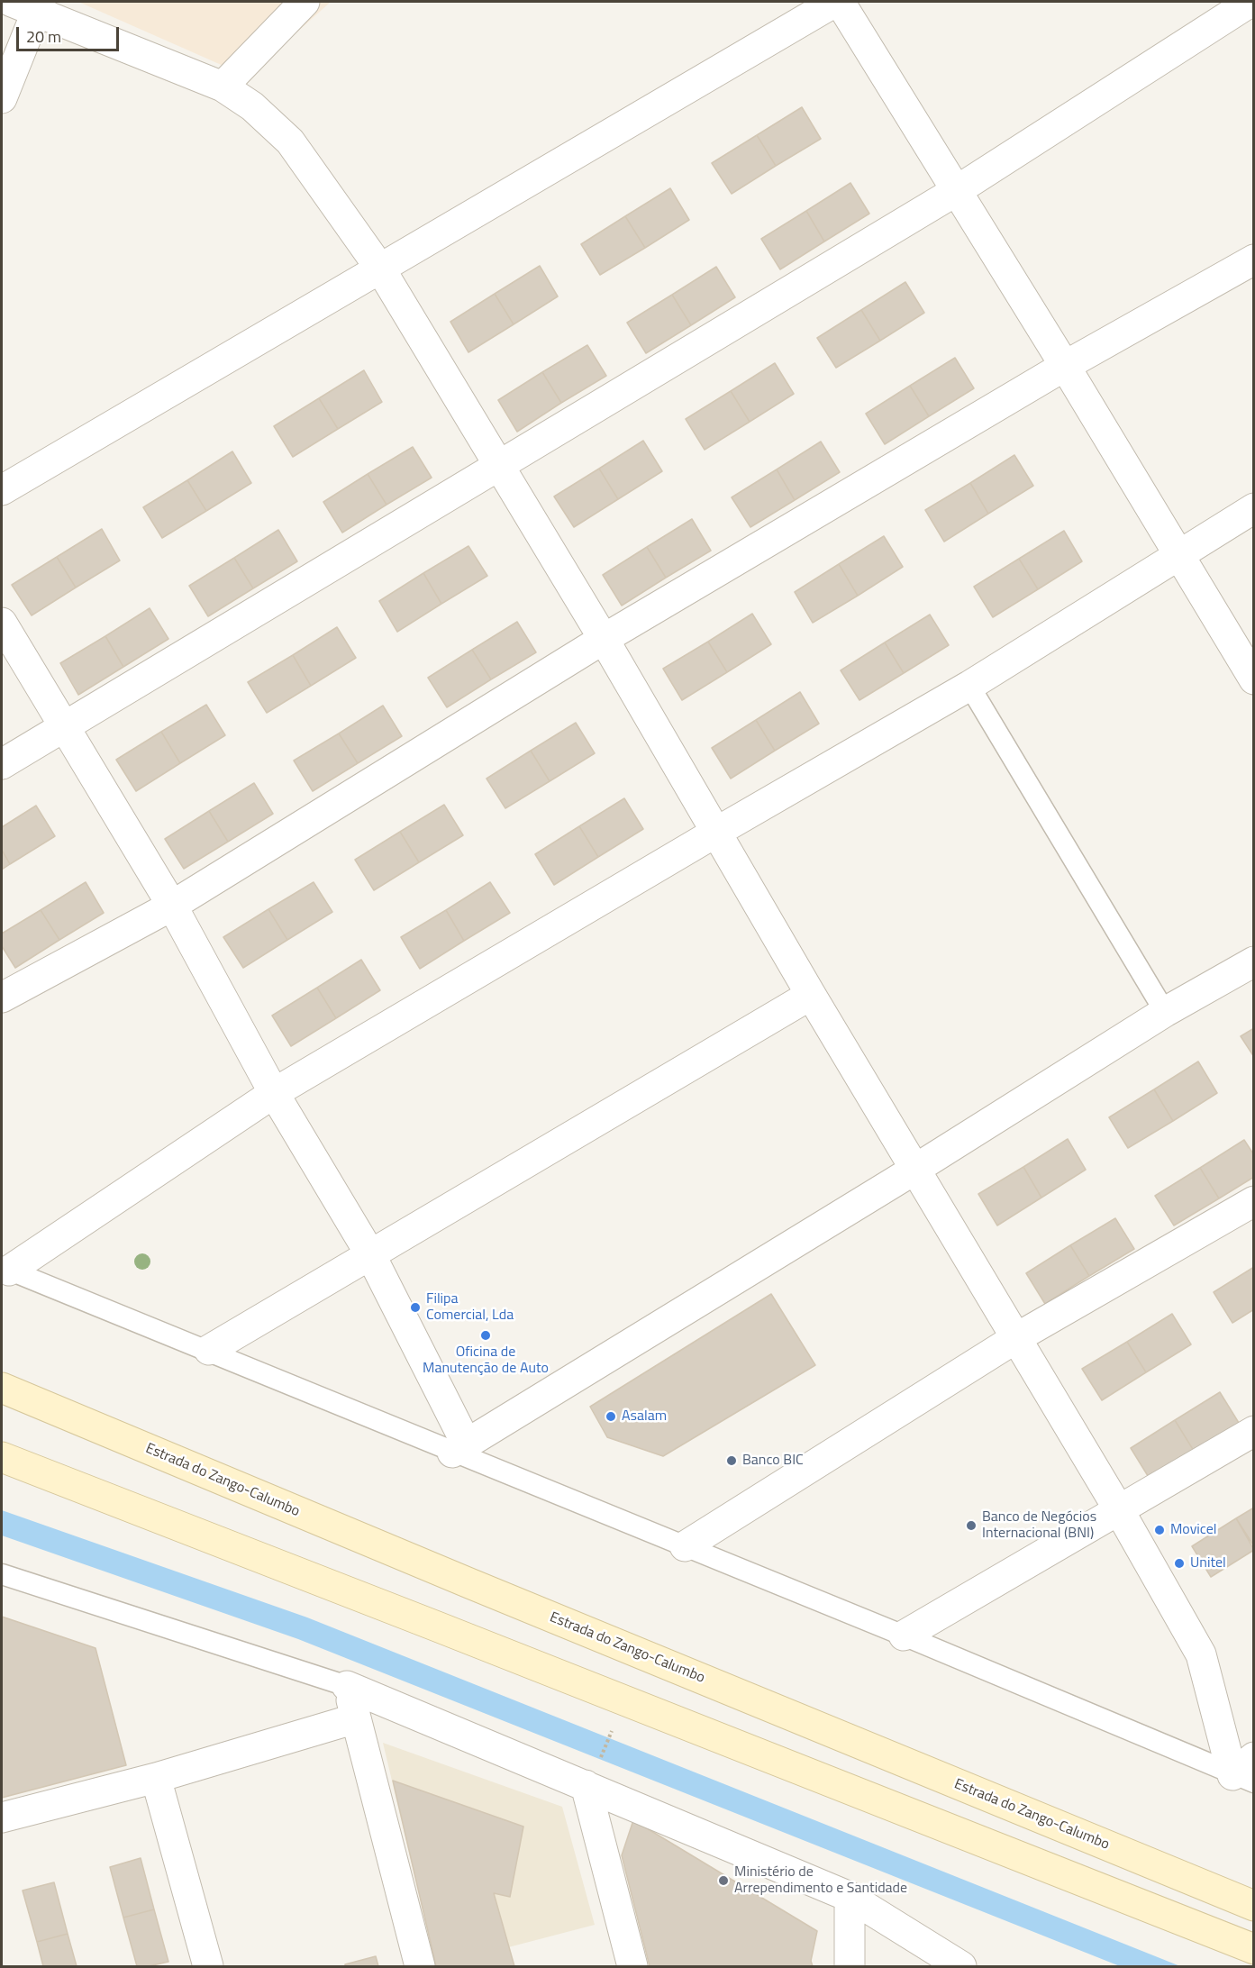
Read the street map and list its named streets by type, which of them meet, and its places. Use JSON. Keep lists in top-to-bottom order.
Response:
{
  "streets": {
    "main road": ["Estrada do Zango-Calumbo"]
  },
  "places": [
    "Filipa Comercial, Lda",
    "Oficina de Manutenção de Auto",
    "Asalam",
    "Banco BIC",
    "Banco de Negócios Internacional (BNI)",
    "Movicel",
    "Unitel",
    "Ministério de Arrependimento e Santidade"
  ],
  "scale_bar": "20 m"
}
